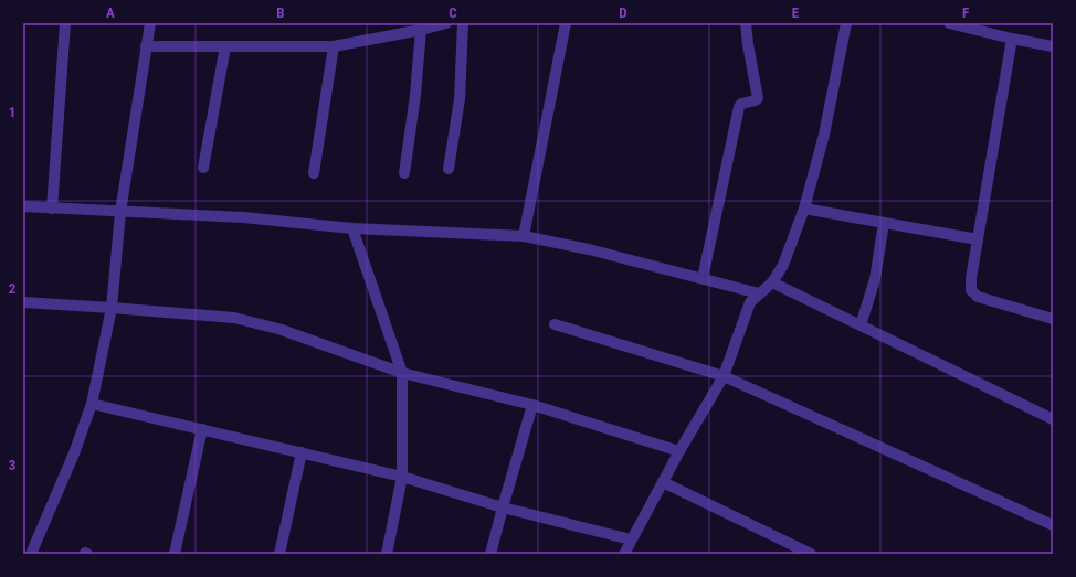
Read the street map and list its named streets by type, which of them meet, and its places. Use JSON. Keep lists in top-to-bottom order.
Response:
{
  "grid": {
    "columns": [
      "A",
      "B",
      "C",
      "D",
      "E",
      "F"
    ],
    "rows": ["1", "2", "3"]
  }
}
